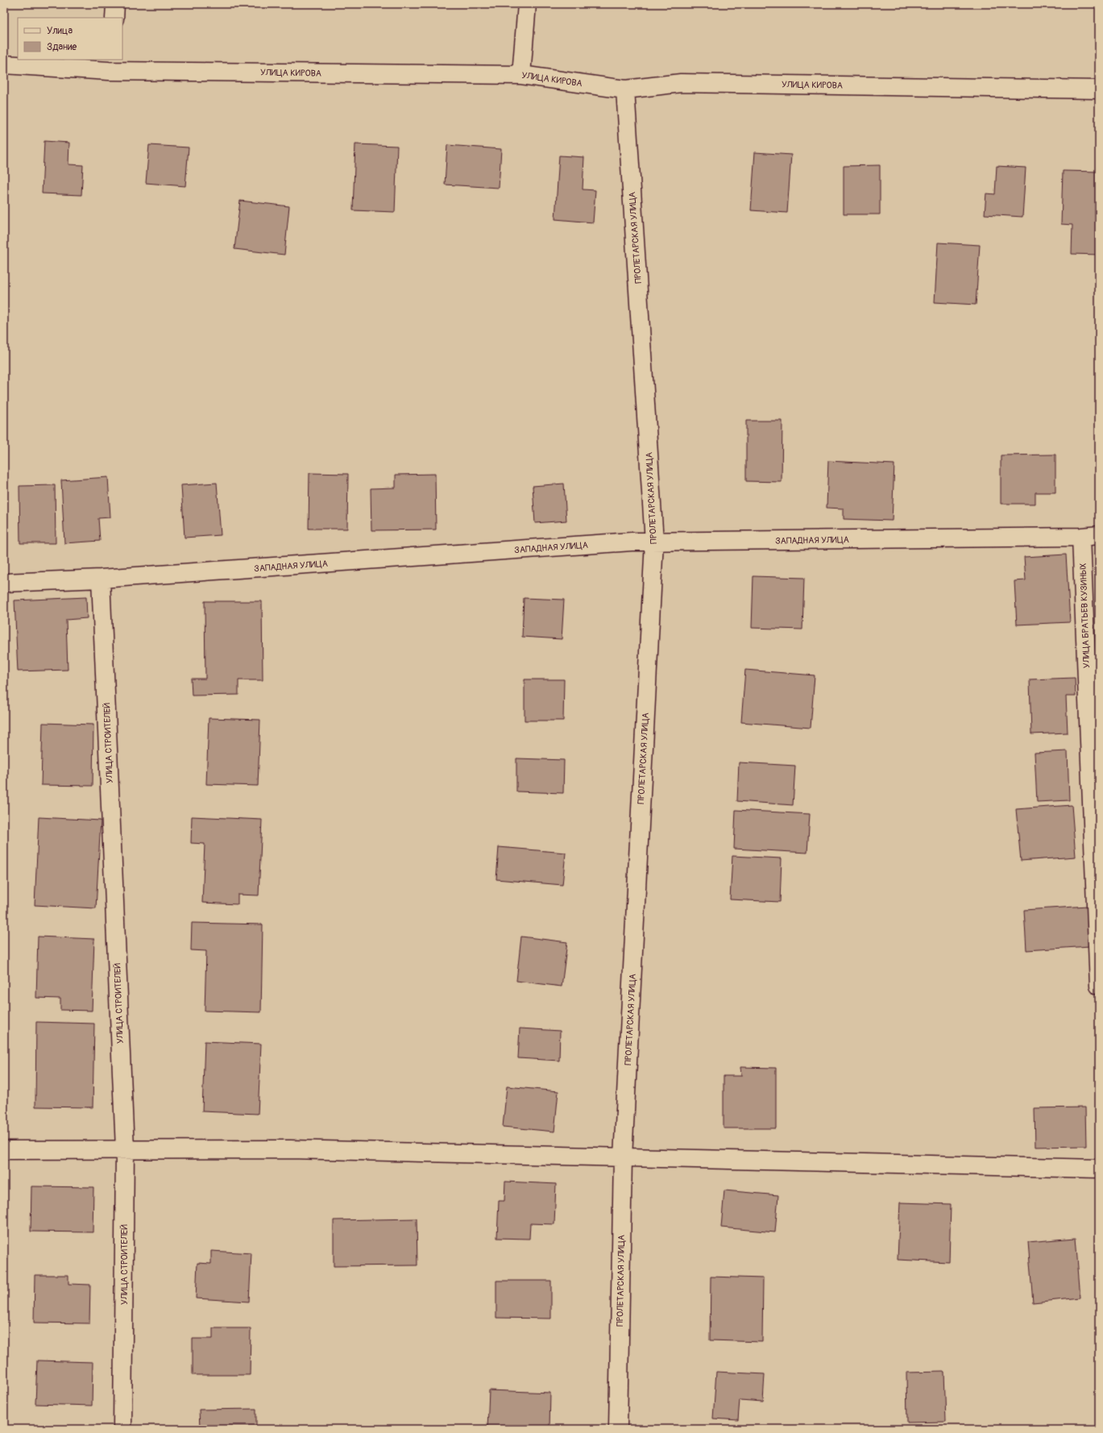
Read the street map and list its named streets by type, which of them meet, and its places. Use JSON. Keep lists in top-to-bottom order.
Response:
{
  "streets": {
    "street": [
      "УЛИЦА КИРОВА",
      "ПРОЛЕТАРСКАЯ УЛИЦА",
      "ЗАПАДНАЯ УЛИЦА",
      "УЛИЦА БРАТЬЕВ КУЗИНЫХ",
      "УЛИЦА СТРОИТЕЛЕЙ"
    ]
  },
  "crossings": [
    ["УЛИЦА КИРОВА", "ПРОЛЕТАРСКАЯ УЛИЦА"],
    ["ПРОЛЕТАРСКАЯ УЛИЦА", "ЗАПАДНАЯ УЛИЦА"],
    ["ЗАПАДНАЯ УЛИЦА", "УЛИЦА БРАТЬЕВ КУЗИНЫХ"],
    ["ЗАПАДНАЯ УЛИЦА", "УЛИЦА СТРОИТЕЛЕЙ"]
  ],
  "legend": ["Улица", "Здание"]
}
